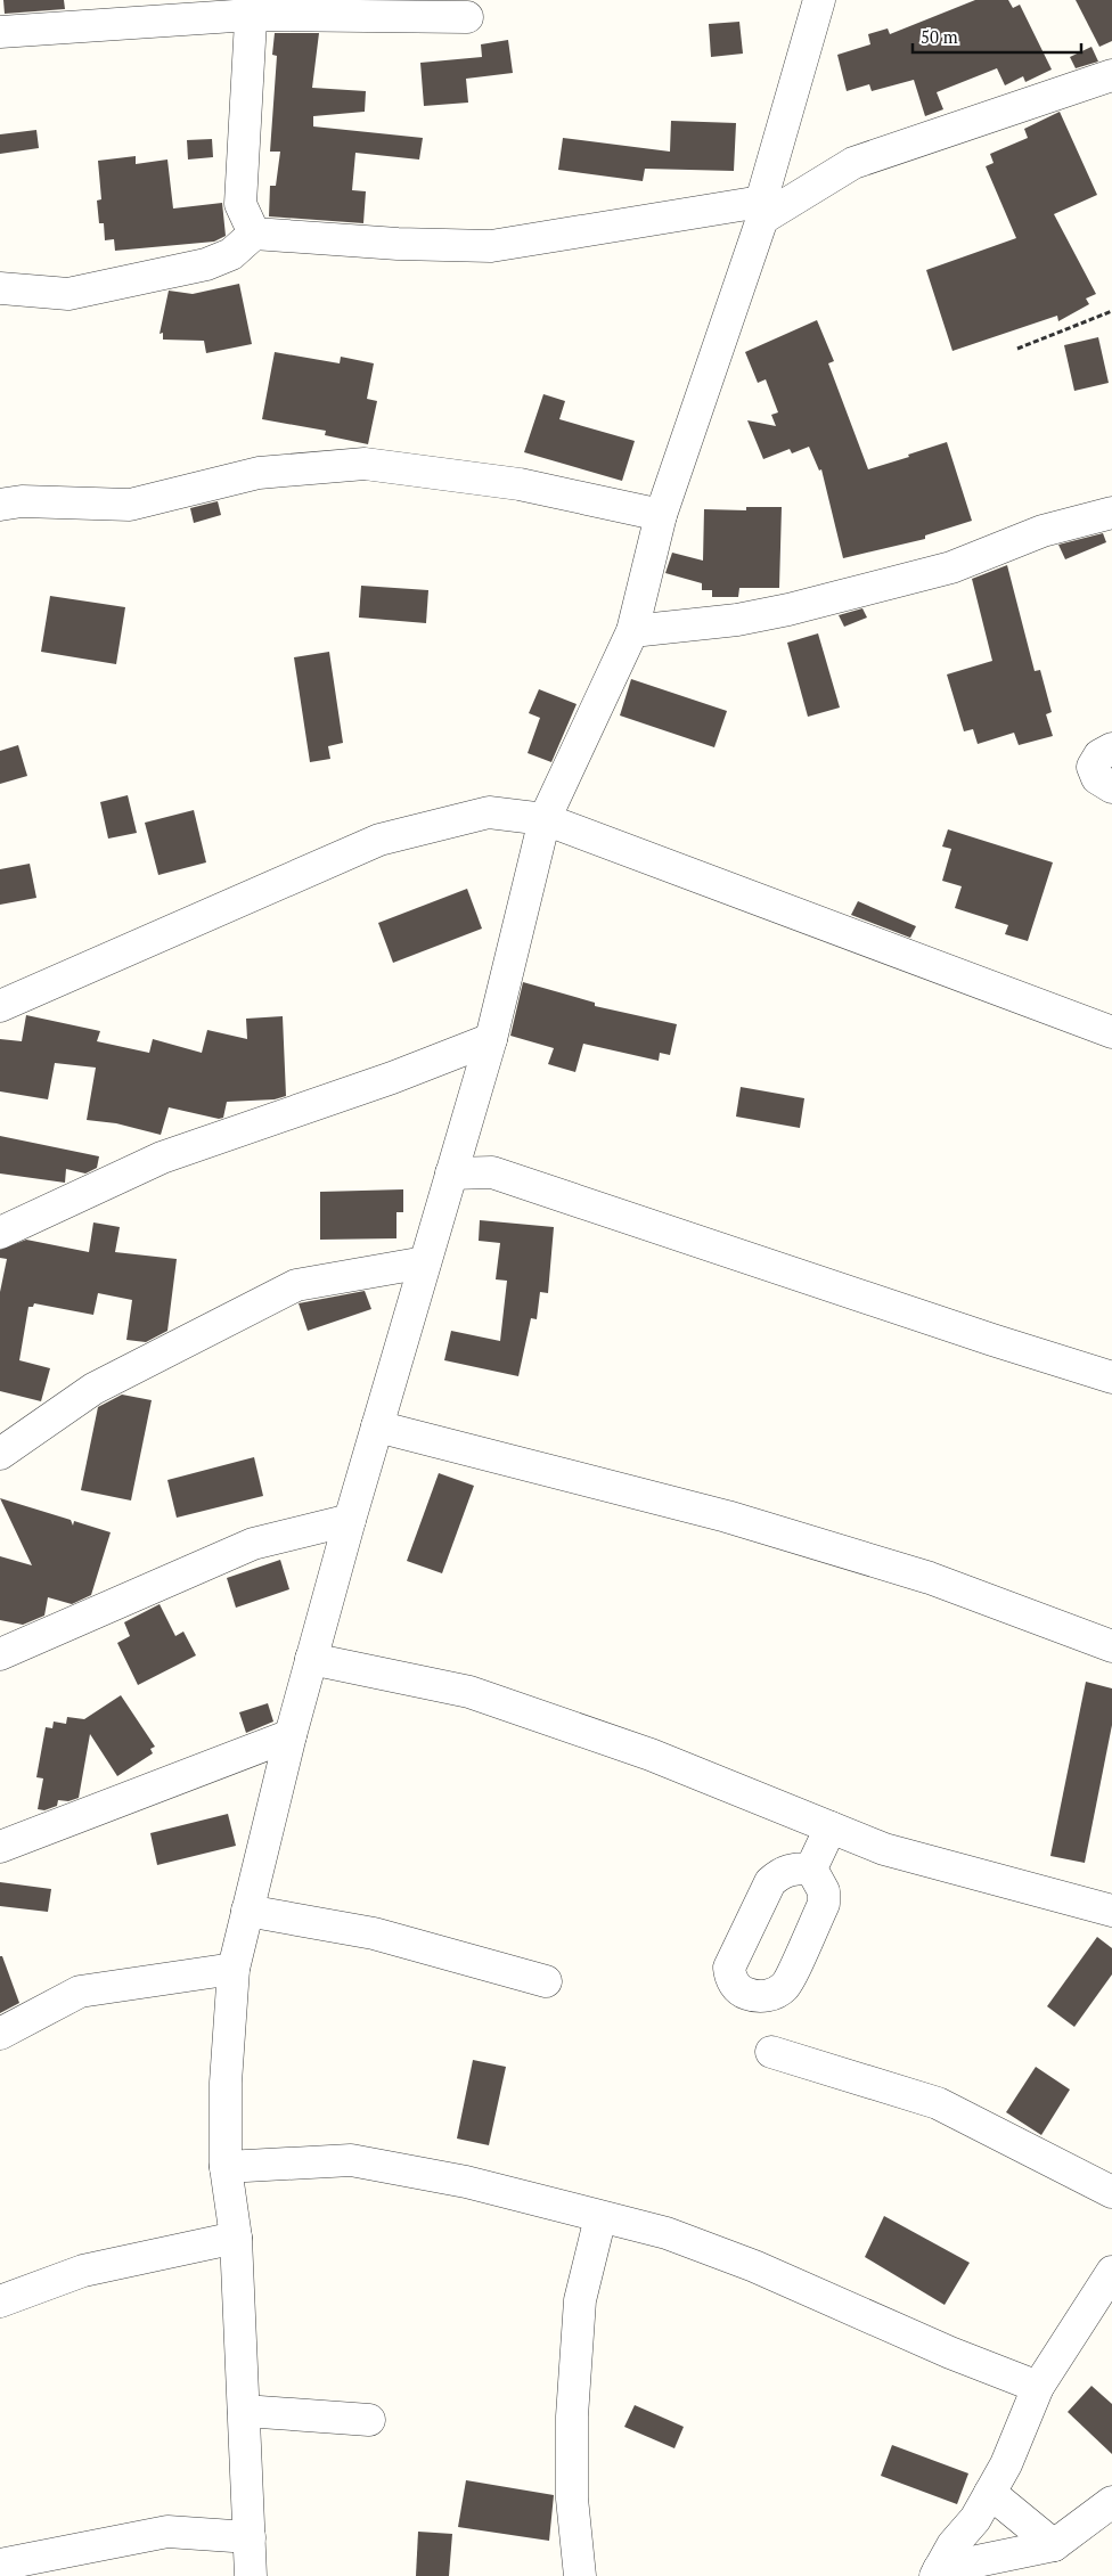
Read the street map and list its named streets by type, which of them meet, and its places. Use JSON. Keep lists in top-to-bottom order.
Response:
{
  "scale_bar": "50 m"
}
